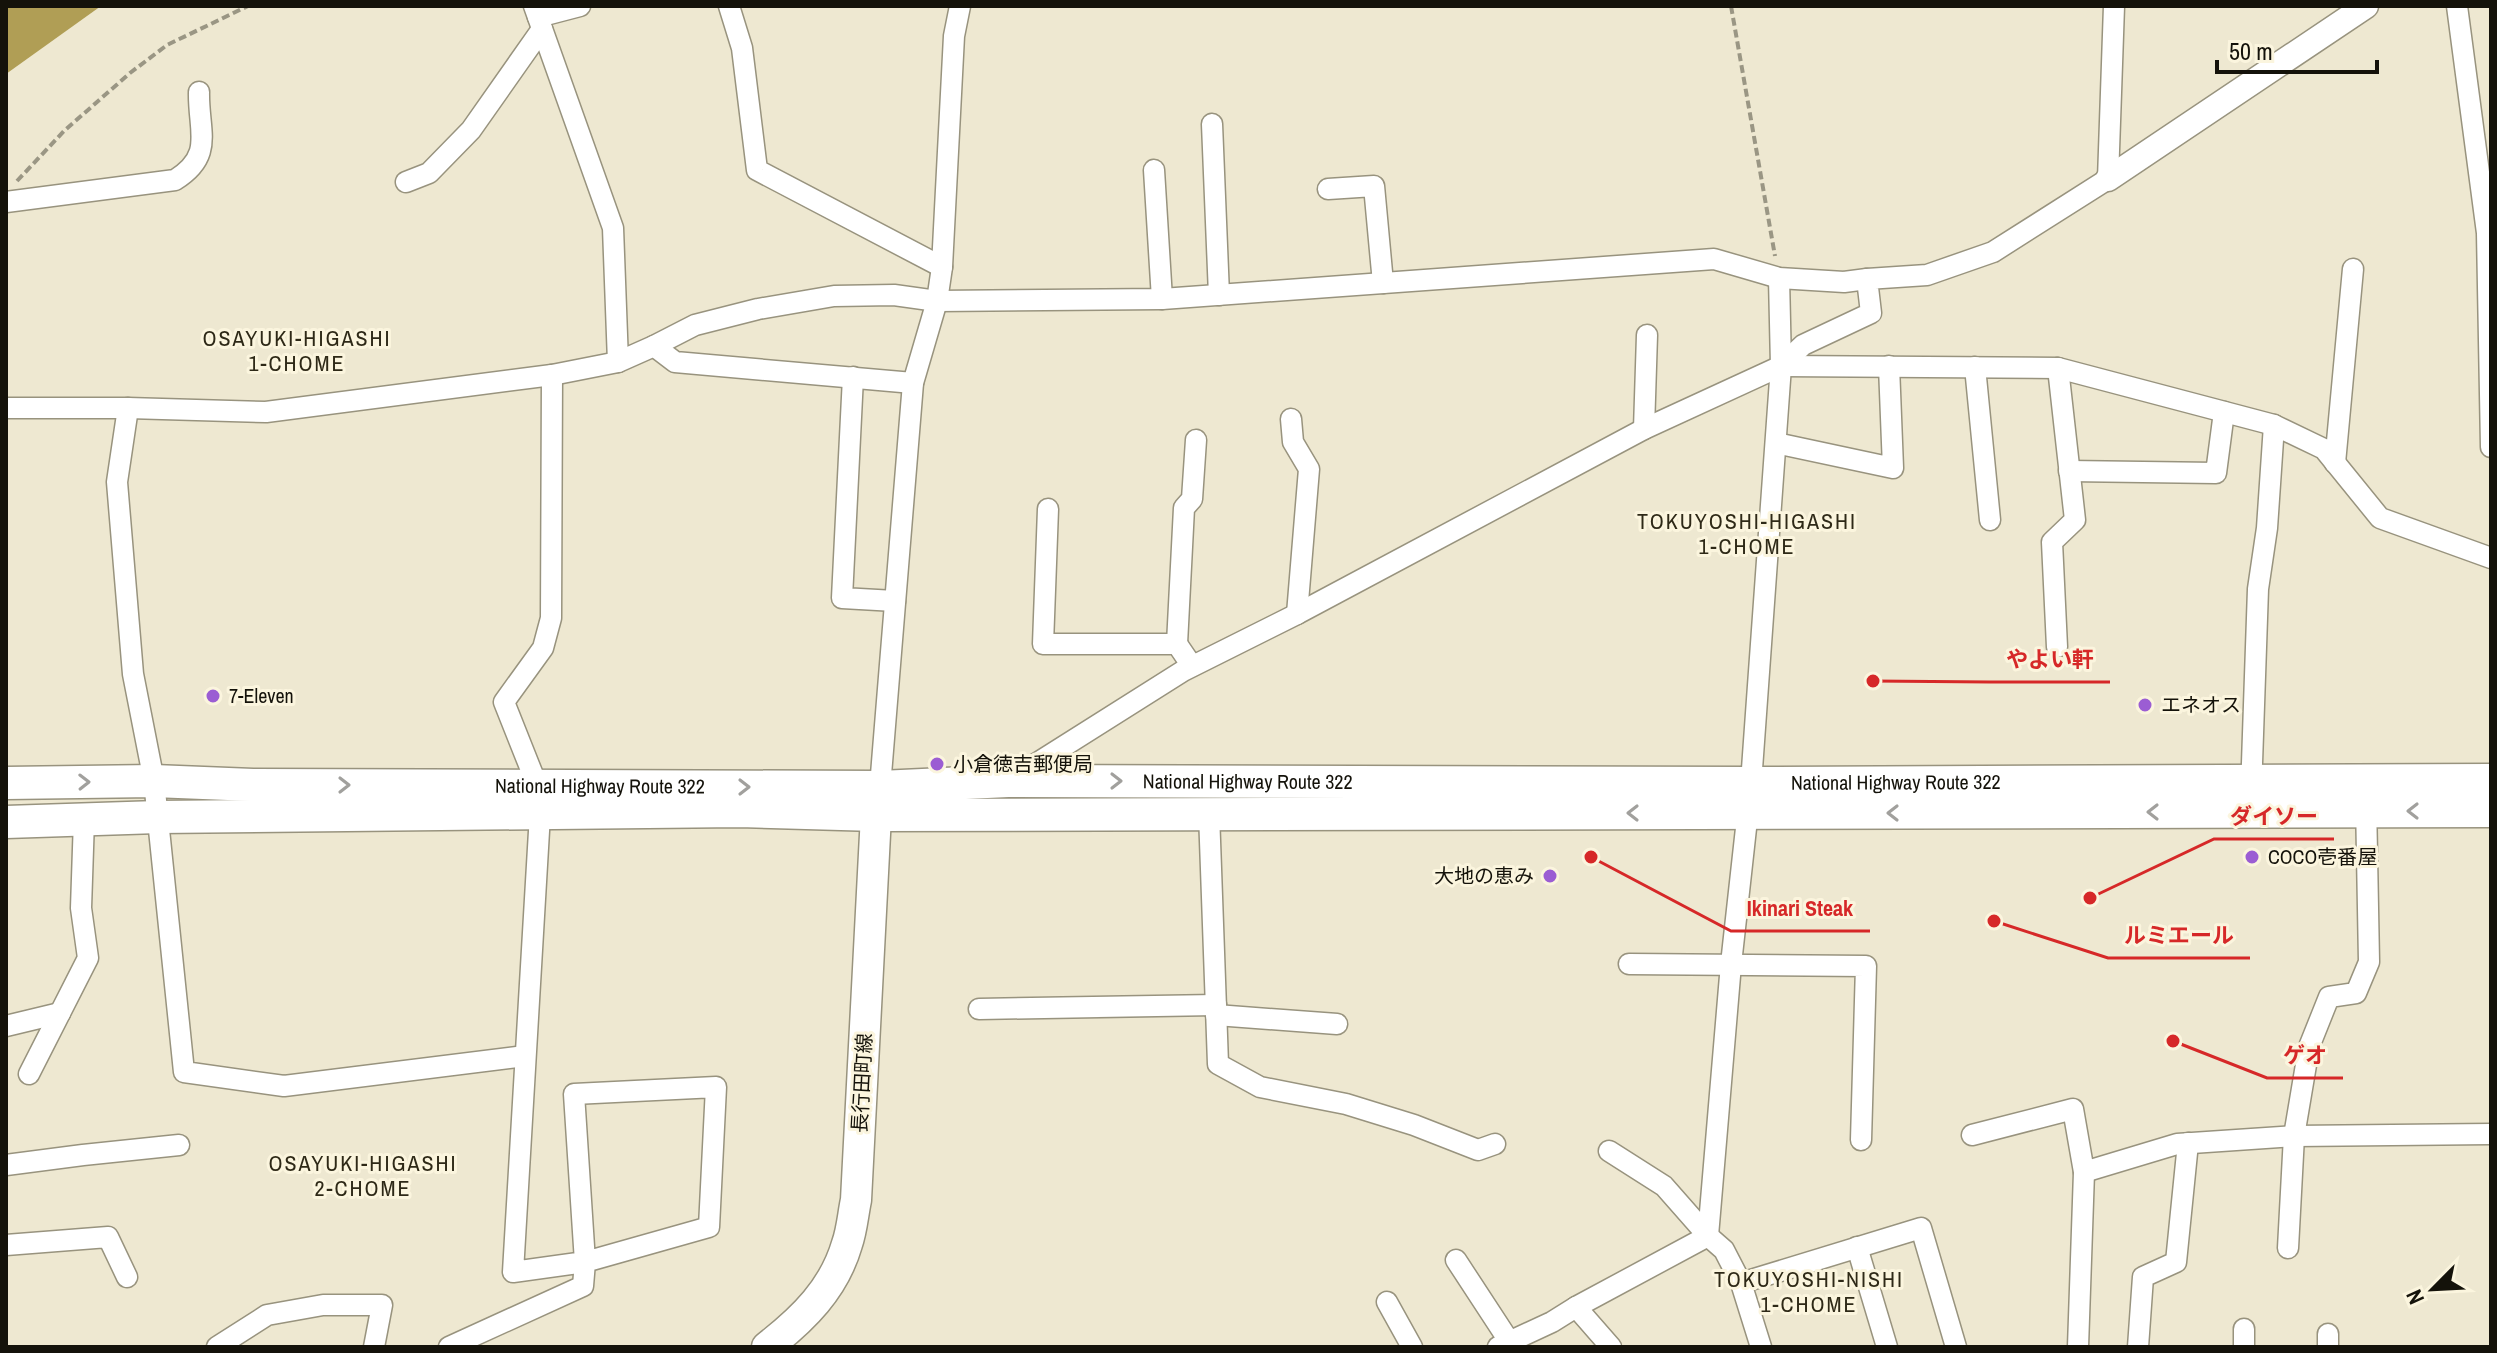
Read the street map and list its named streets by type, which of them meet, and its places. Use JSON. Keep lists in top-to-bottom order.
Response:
{
  "streets": {
    "highway": ["National Highway Route 322"],
    "main road": ["長行田町線"]
  },
  "crossings": [
    ["National Highway Route 322", "長行田町線"]
  ],
  "districts": [
    "OSAYUKI-HIGASHI 1-CHOME",
    "TOKUYOSHI-HIGASHI 1-CHOME",
    "OSAYUKI-HIGASHI 2-CHOME",
    "TOKUYOSHI-NISHI 1-CHOME"
  ],
  "places": [
    "やよい軒",
    "7-Eleven",
    "エネオス",
    "小倉徳吉郵便局",
    "Ikinari Steak",
    "COCO壱番屋",
    "大地の恵み",
    "ダイソー",
    "ルミエール",
    "ゲオ"
  ],
  "scale_bar": "50 m",
  "north": "bottom left"
}
